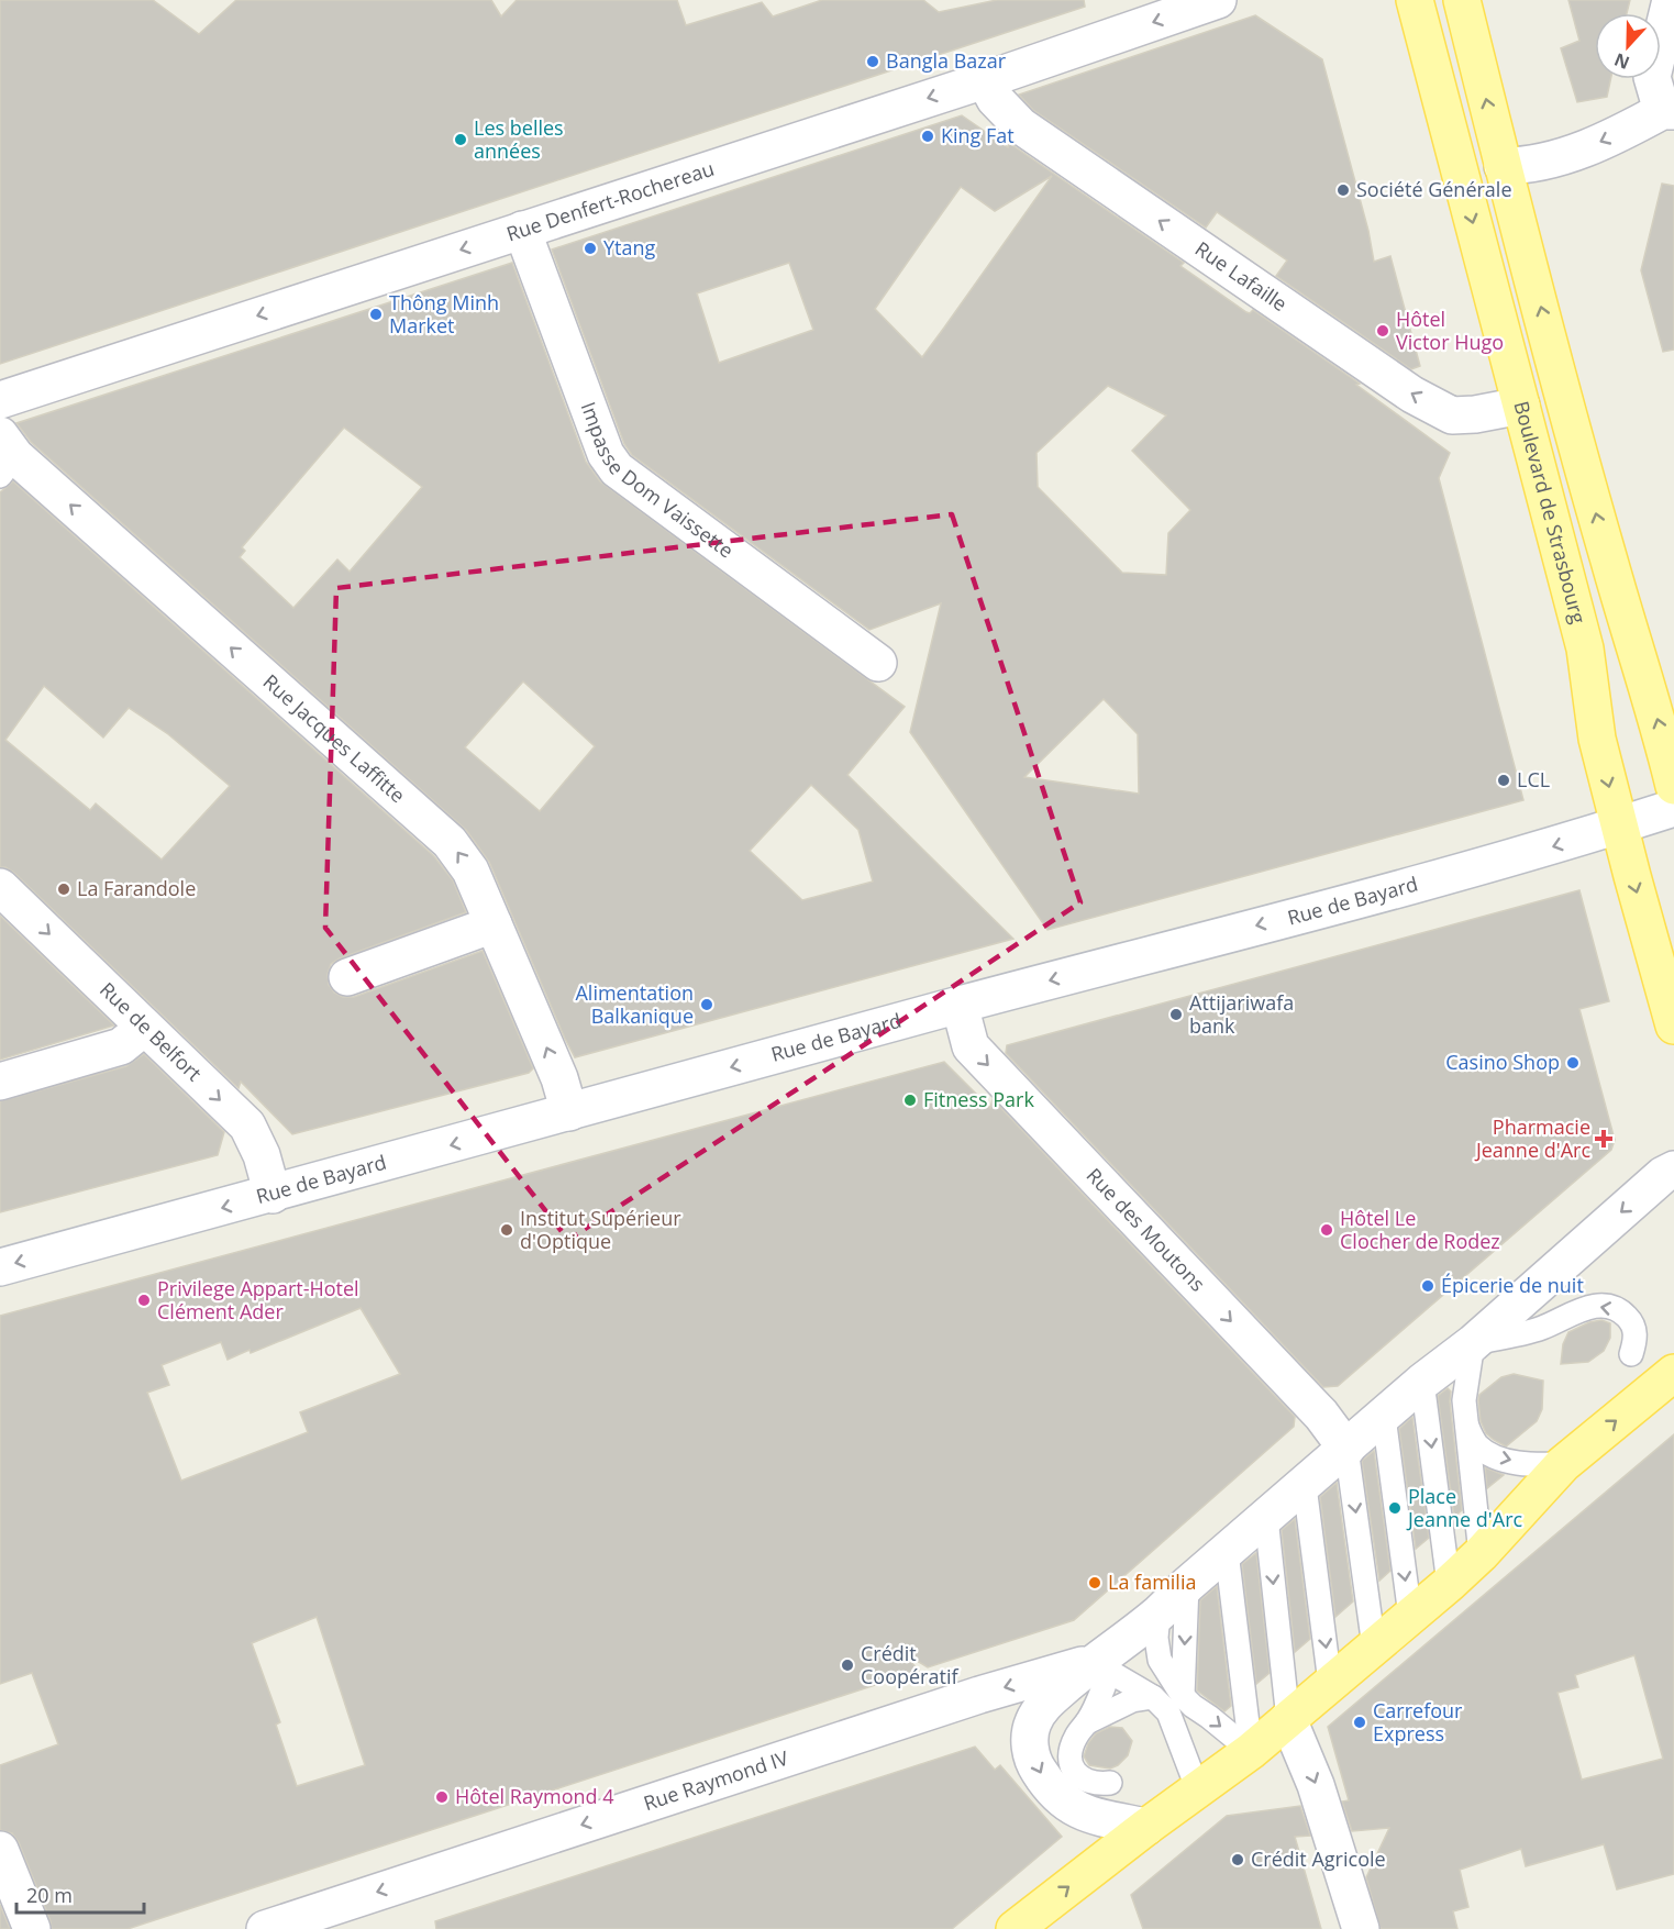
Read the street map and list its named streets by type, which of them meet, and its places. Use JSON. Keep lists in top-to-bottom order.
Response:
{
  "streets": {
    "main road": ["Boulevard de Strasbourg"],
    "street": [
      "Rue Denfert-Rochereau",
      "Rue Lafaille",
      "Impasse Dom Vaissette",
      "Rue Jacques Laffitte",
      "Rue de Bayard",
      "Rue de Belfort",
      "Rue des Moutons",
      "Rue Raymond IV"
    ]
  },
  "crossings": [
    ["Rue Denfert-Rochereau", "Rue Lafaille"],
    ["Rue Denfert-Rochereau", "Impasse Dom Vaissette"],
    ["Rue Lafaille", "Boulevard de Strasbourg"],
    ["Boulevard de Strasbourg", "Rue de Bayard"],
    ["Rue Jacques Laffitte", "Rue de Bayard"],
    ["Rue de Bayard", "Rue de Belfort"],
    ["Rue de Bayard", "Rue des Moutons"]
  ],
  "one_way": [
    "Rue Denfert-Rochereau",
    "Rue Lafaille",
    "Rue Jacques Laffitte",
    "Rue de Bayard",
    "Rue de Belfort",
    "Rue des Moutons",
    "Rue Raymond IV"
  ],
  "places": {
    "other": [
      "Bangla Bazar",
      "King Fat",
      "Les belles années",
      "Société Générale",
      "Ytang",
      "Thông Minh Market",
      "Hôtel Victor Hugo",
      "LCL",
      "La Farandole",
      "Alimentation Balkanique",
      "Attijariwafa bank",
      "Casino Shop",
      "Fitness Park",
      "Institut Supérieur d'Optique",
      "Hôtel Le Clocher de Rodez",
      "Épicerie de nuit",
      "Privilege Appart-Hotel Clément Ader",
      "Place Jeanne d'Arc",
      "La familia",
      "Crédit Coopératif",
      "Carrefour Express",
      "Hôtel Raymond 4",
      "Crédit Agricole"
    ],
    "health": ["Pharmacie Jeanne d'Arc"]
  },
  "scale_bar": "20 m",
  "north": "bottom"
}
